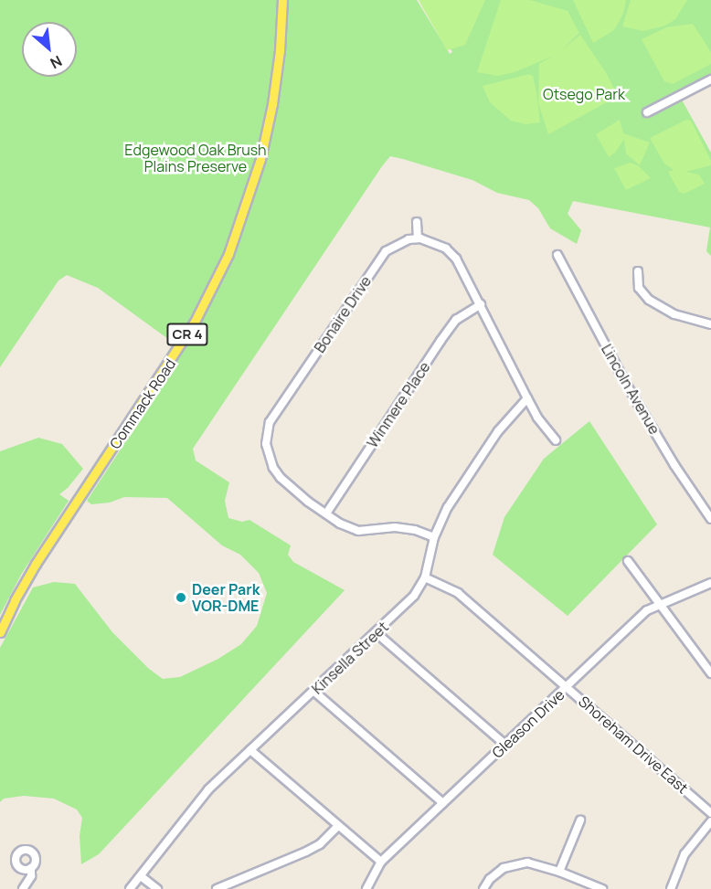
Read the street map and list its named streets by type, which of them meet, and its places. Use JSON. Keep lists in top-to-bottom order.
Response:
{
  "streets": {
    "main road": ["CR 4", "Commack Road"],
    "street": [
      "Bonaire Drive",
      "Lincoln Avenue",
      "Winmere Place",
      "Kinsella Street",
      "Gleason Drive",
      "Shoreham Drive East"
    ]
  },
  "crossings": [
    ["Bonaire Drive", "Winmere Place"],
    ["Bonaire Drive", "Kinsella Street"],
    ["Kinsella Street", "Shoreham Drive East"],
    ["Gleason Drive", "Shoreham Drive East"]
  ],
  "parks": ["Otsego Park", "Edgewood Oak Brush Plains Preserve"],
  "places": ["Deer Park VOR-DME"],
  "north": "bottom right"
}
